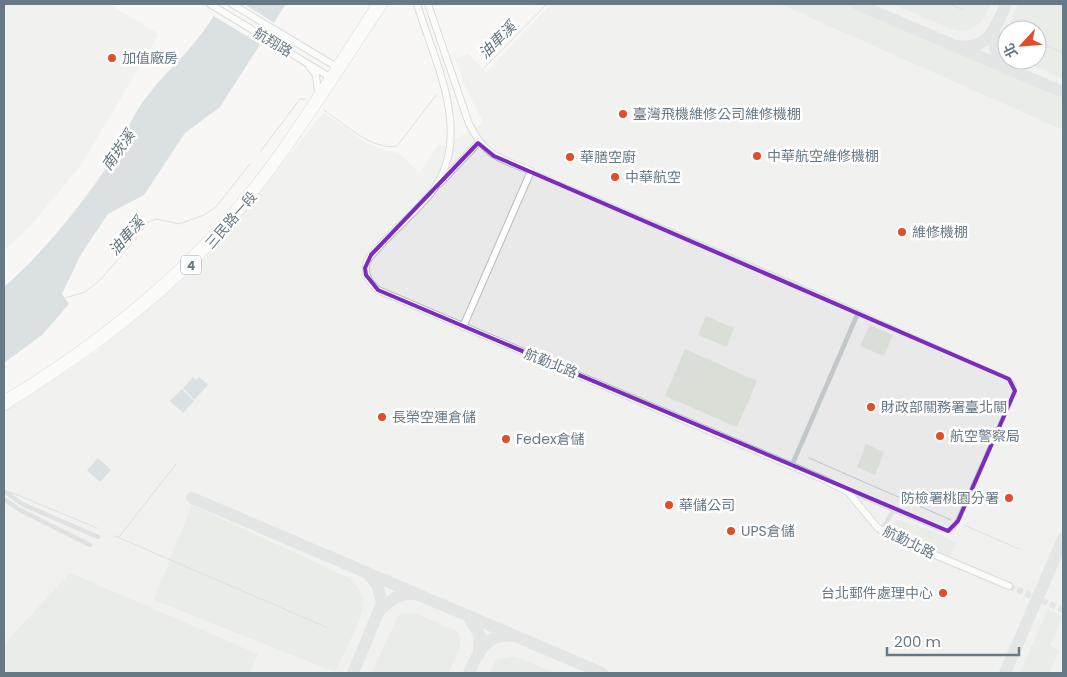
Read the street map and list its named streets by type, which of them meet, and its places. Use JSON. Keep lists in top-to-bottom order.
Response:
{
  "streets": {
    "main road": ["三民路一段", "4"],
    "street": ["航翔路", "航勤北路"]
  },
  "crossings": [
    ["航翔路", "三民路一段"]
  ],
  "water": ["油車溪", "南崁溪"],
  "places": [
    "加值廠房",
    "臺灣飛機維修公司維修機棚",
    "中華航空維修機棚",
    "華膳空廚",
    "中華航空",
    "維修機棚",
    "財政部關務署臺北關",
    "長榮空運倉儲",
    "航空警察局",
    "Fedex倉儲",
    "防檢署桃園分署",
    "華儲公司",
    "UPS倉儲",
    "台北郵件處理中心"
  ],
  "scale_bar": "200 m",
  "north": "bottom left"
}
